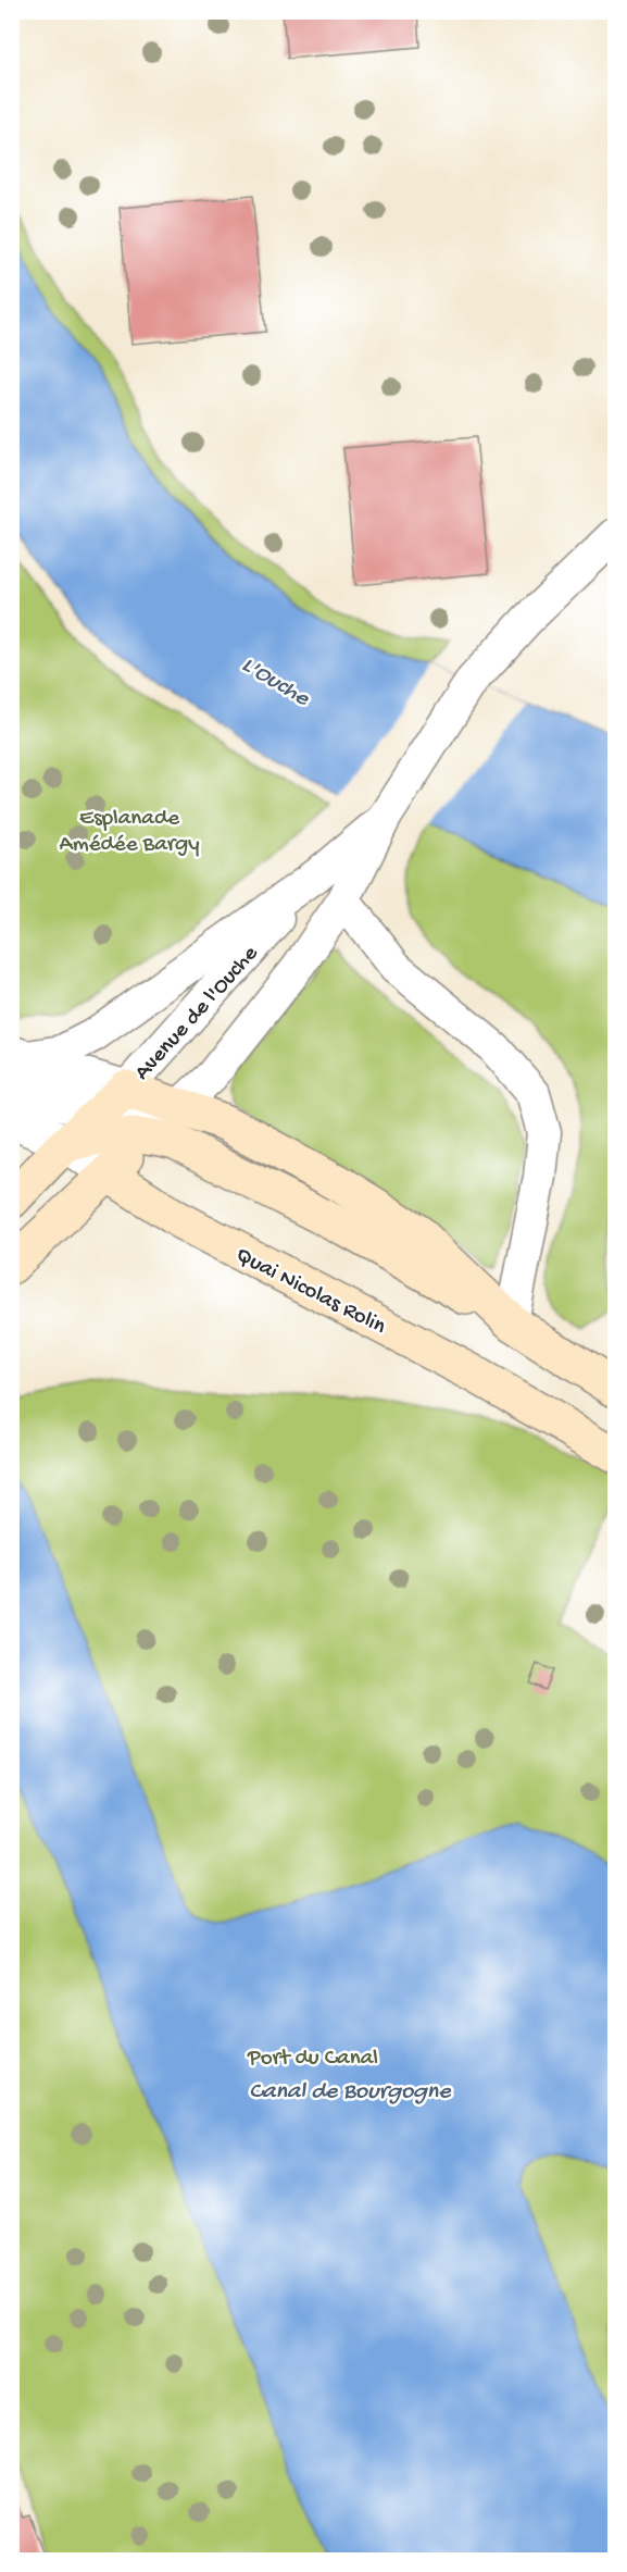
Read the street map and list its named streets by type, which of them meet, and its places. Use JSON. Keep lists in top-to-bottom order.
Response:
{
  "streets": {
    "main road": ["Avenue de l'Ouche", "Quai Nicolas Rolin"]
  },
  "crossings": [
    ["Avenue de l'Ouche", "Quai Nicolas Rolin"]
  ],
  "water": ["L'Ouche", "Canal de Bourgogne"],
  "parks": ["Esplanade Amédée Bargy", "Port du Canal"]
}
